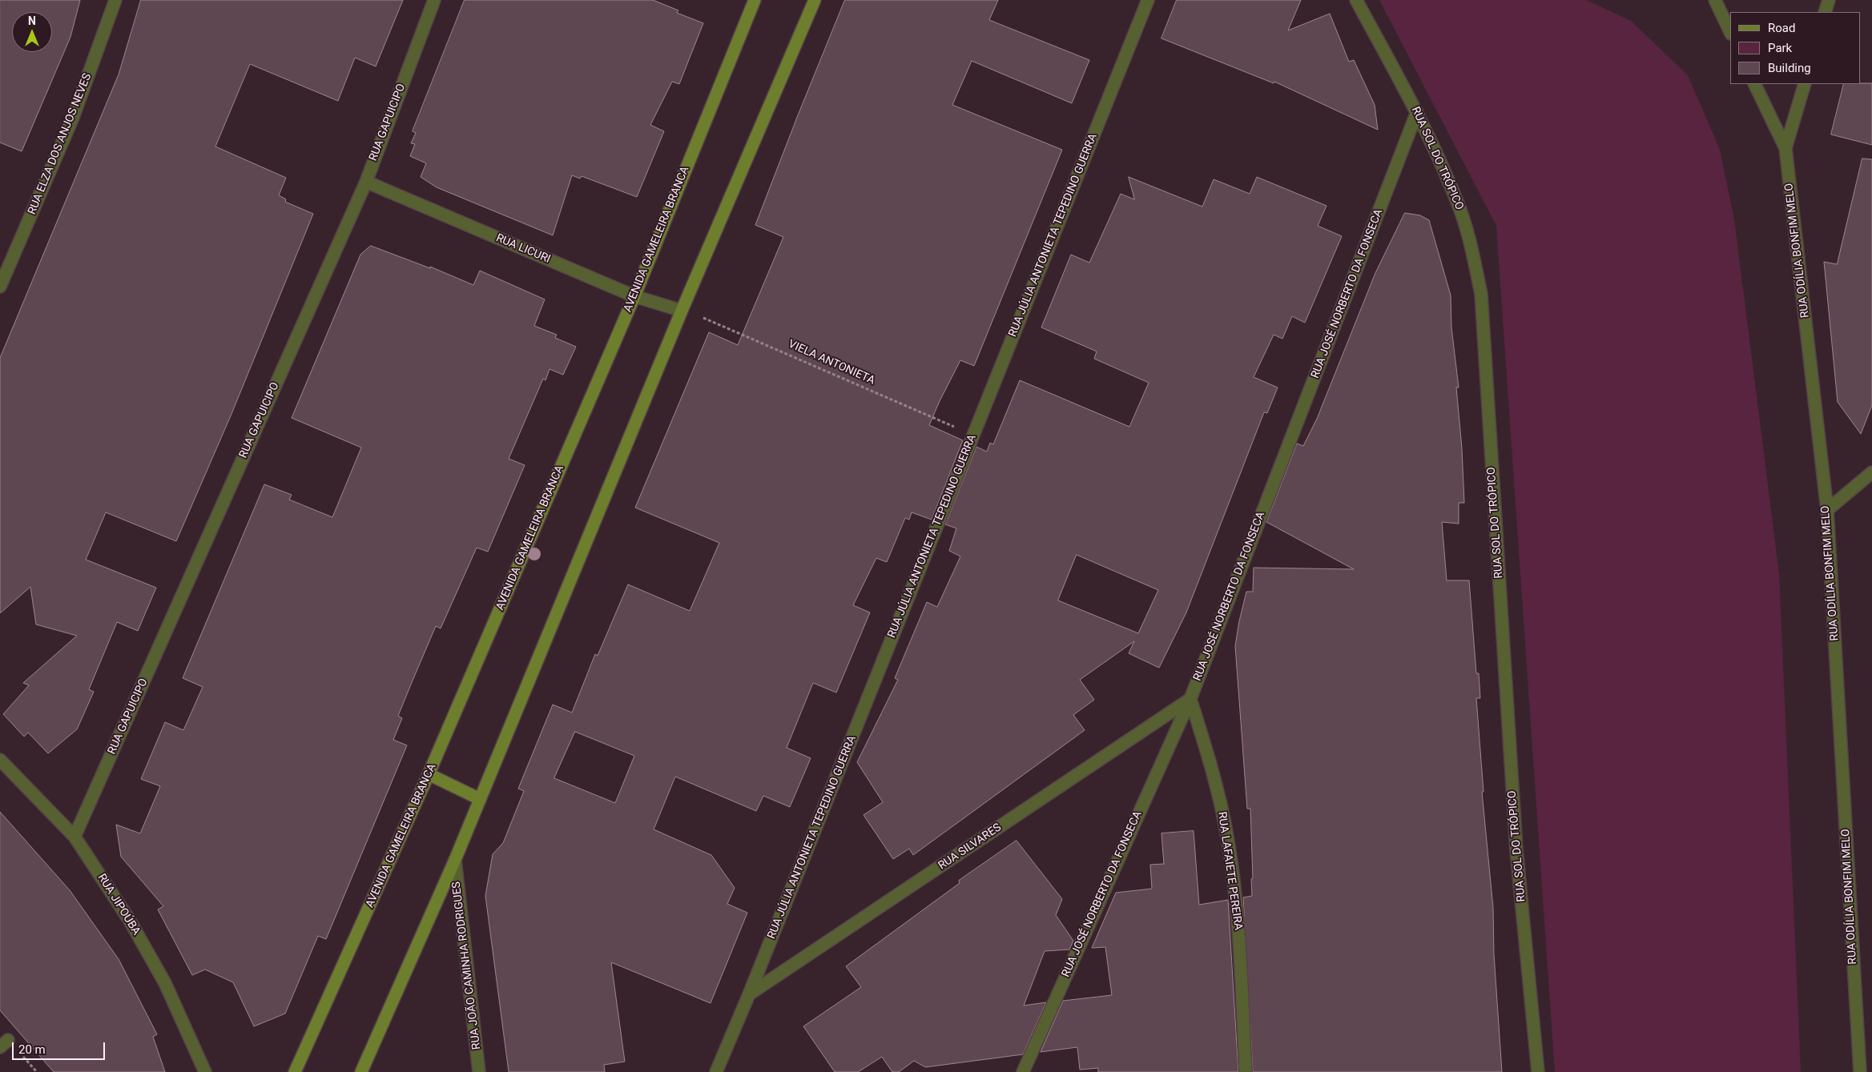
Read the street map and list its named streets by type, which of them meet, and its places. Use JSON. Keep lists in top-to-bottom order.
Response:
{
  "streets": {
    "main road": ["AVENIDA GAMELEIRA BRANCA"],
    "street": [
      "RUA GAPUICIPO",
      "RUA ELZA DOS ANJOS NEVES",
      "RUA SOL DO TRÓPICO",
      "RUA JÚLIA ANTONIETA TEPEDINO GUERRA",
      "RUA LICURI",
      "RUA ODÍLIA BONFIM MELO",
      "RUA JOSÉ NORBERTO DA FONSECA",
      "RUA SILVARES",
      "RUA LAFAIETE PEREIRA",
      "RUA JIPOÚBA",
      "RUA JOÃO CAMINHA RODRIGUES"
    ],
    "path": ["VIELA ANTONIETA"]
  },
  "crossings": [
    ["RUA GAPUICIPO", "RUA LICURI"],
    ["RUA GAPUICIPO", "RUA JIPOÚBA"],
    ["RUA SOL DO TRÓPICO", "RUA JOSÉ NORBERTO DA FONSECA"],
    ["RUA JÚLIA ANTONIETA TEPEDINO GUERRA", "VIELA ANTONIETA"],
    ["RUA JÚLIA ANTONIETA TEPEDINO GUERRA", "RUA SILVARES"],
    ["AVENIDA GAMELEIRA BRANCA", "RUA LICURI"],
    ["RUA LICURI", "VIELA ANTONIETA"],
    ["RUA JOSÉ NORBERTO DA FONSECA", "RUA SILVARES"],
    ["RUA JOSÉ NORBERTO DA FONSECA", "RUA LAFAIETE PEREIRA"],
    ["RUA SILVARES", "RUA LAFAIETE PEREIRA"]
  ],
  "legend": ["Road", "Park", "Building"],
  "scale_bar": "20 m",
  "north": "top"
}
